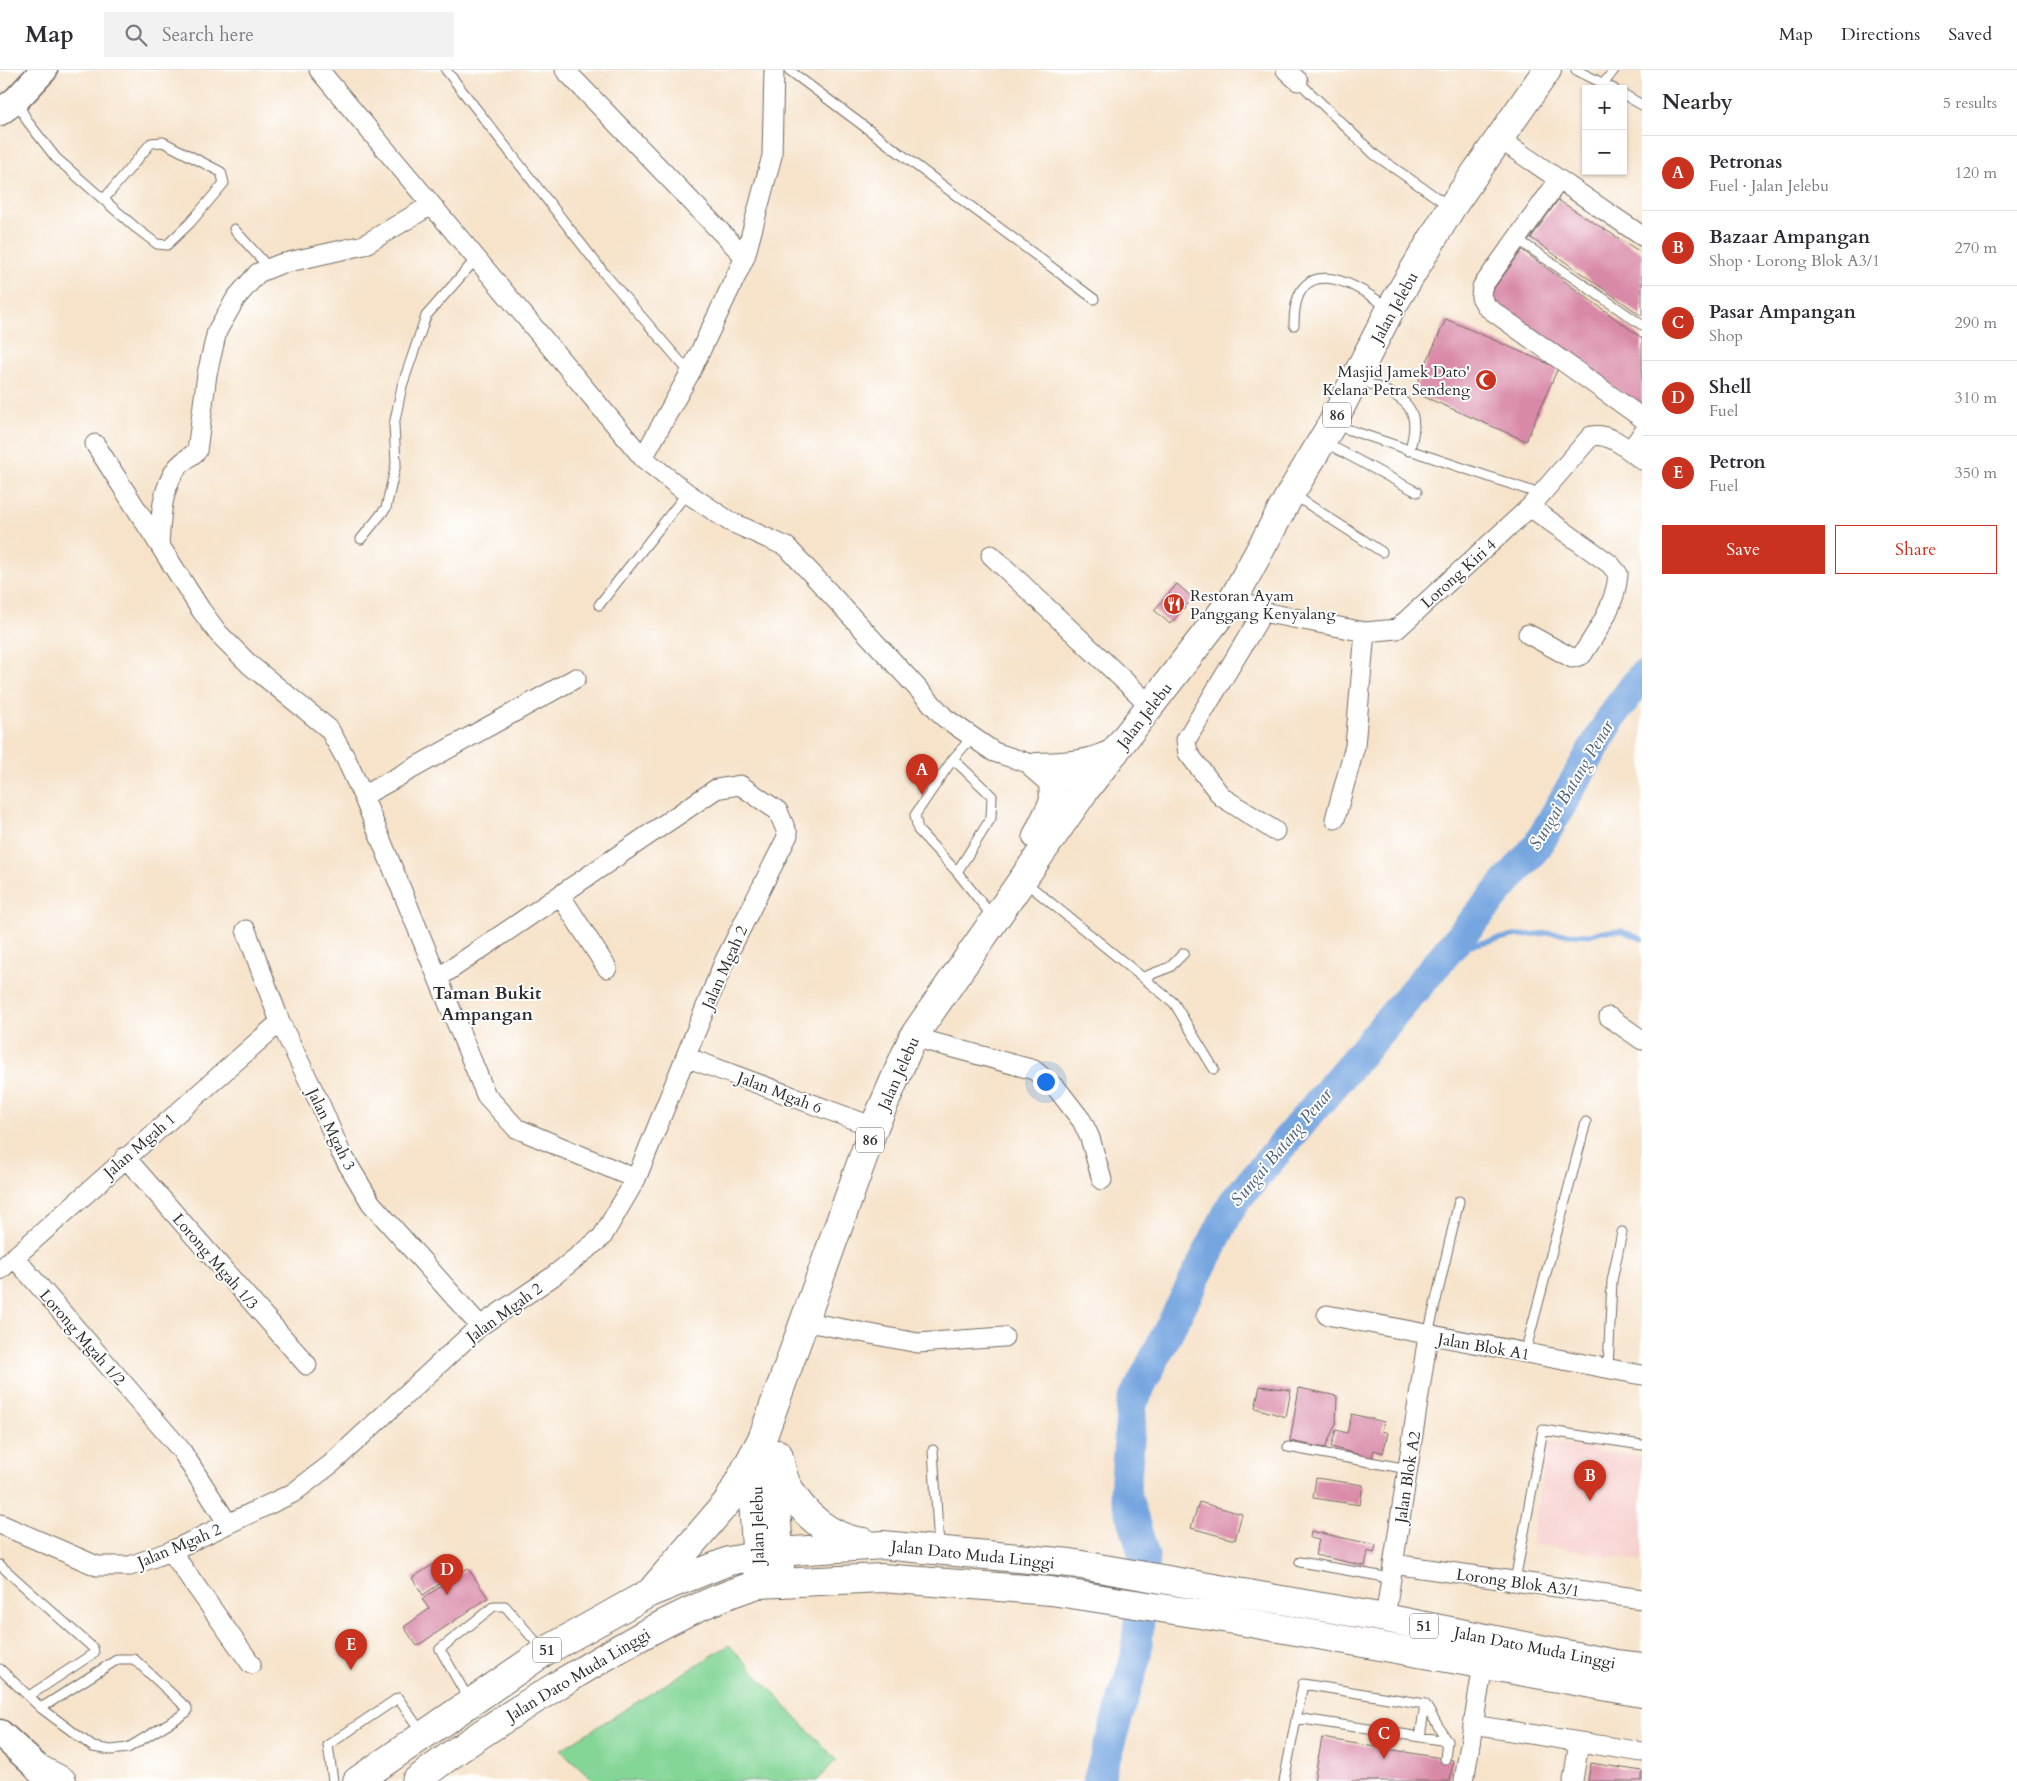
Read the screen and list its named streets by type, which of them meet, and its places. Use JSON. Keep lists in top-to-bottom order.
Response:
{
  "streets": {
    "main road": [
      "Jalan Jelebu",
      "86",
      "Jalan Dato Muda Linggi",
      "51"
    ],
    "street": [
      "Lorong Kiri 4",
      "Jalan Mgah 2",
      "Jalan Mgah 6",
      "Jalan Mgah 3",
      "Jalan Mgah 1",
      "Lorong Mgah 1/3",
      "Lorong Mgah 1/2",
      "Jalan Blok A1",
      "Jalan Blok A2",
      "Lorong Blok A3/1"
    ]
  },
  "crossings": [
    ["Jalan Jelebu", "Lorong Kiri 4"],
    ["Jalan Jelebu", "Jalan Mgah 6"],
    ["Jalan Jelebu", "Jalan Dato Muda Linggi"],
    ["Jalan Mgah 2", "Jalan Mgah 6"],
    ["Jalan Mgah 2", "Jalan Mgah 3"],
    ["Jalan Mgah 2", "Lorong Mgah 1/2"],
    ["Jalan Mgah 3", "Jalan Mgah 1"],
    ["Jalan Mgah 1", "Lorong Mgah 1/3"],
    ["Jalan Mgah 1", "Lorong Mgah 1/2"],
    ["Jalan Blok A1", "Jalan Blok A2"],
    ["Jalan Blok A2", "Jalan Dato Muda Linggi"],
    ["Jalan Blok A2", "Lorong Blok A3/1"]
  ],
  "districts": ["Taman Bukit Ampangan"],
  "water": ["Sungai Batang Penar"],
  "places": {
    "mosque": ["Masjid Jamek Dato' Kelana Petra Sendeng"],
    "restaurant": ["Restoran Ayam Panggang Kenyalang"]
  },
  "page": {
    "header": "Map",
    "search": "Search here",
    "nav": ["Map", "Directions", "Saved"],
    "heading": ["Nearby", "5 results"],
    "map_buttons": ["+", "−"],
    "list": [
      {
        "mark": "A",
        "name": "Petronas",
        "note": "Fuel · Jalan Jelebu",
        "value": "120 m"
      },
      {
        "mark": "B",
        "name": "Bazaar Ampangan",
        "note": "Shop · Lorong Blok A3/1",
        "value": "270 m"
      },
      {
        "mark": "C",
        "name": "Pasar Ampangan",
        "note": "Shop",
        "value": "290 m"
      },
      {
        "mark": "D",
        "name": "Shell",
        "note": "Fuel",
        "value": "310 m"
      },
      {
        "mark": "E",
        "name": "Petron",
        "note": "Fuel",
        "value": "350 m"
      }
    ],
    "buttons": ["Save", "Share"],
    "pins": [
      "A",
      "B",
      "D",
      "E",
      "C"
    ]
  }
}
